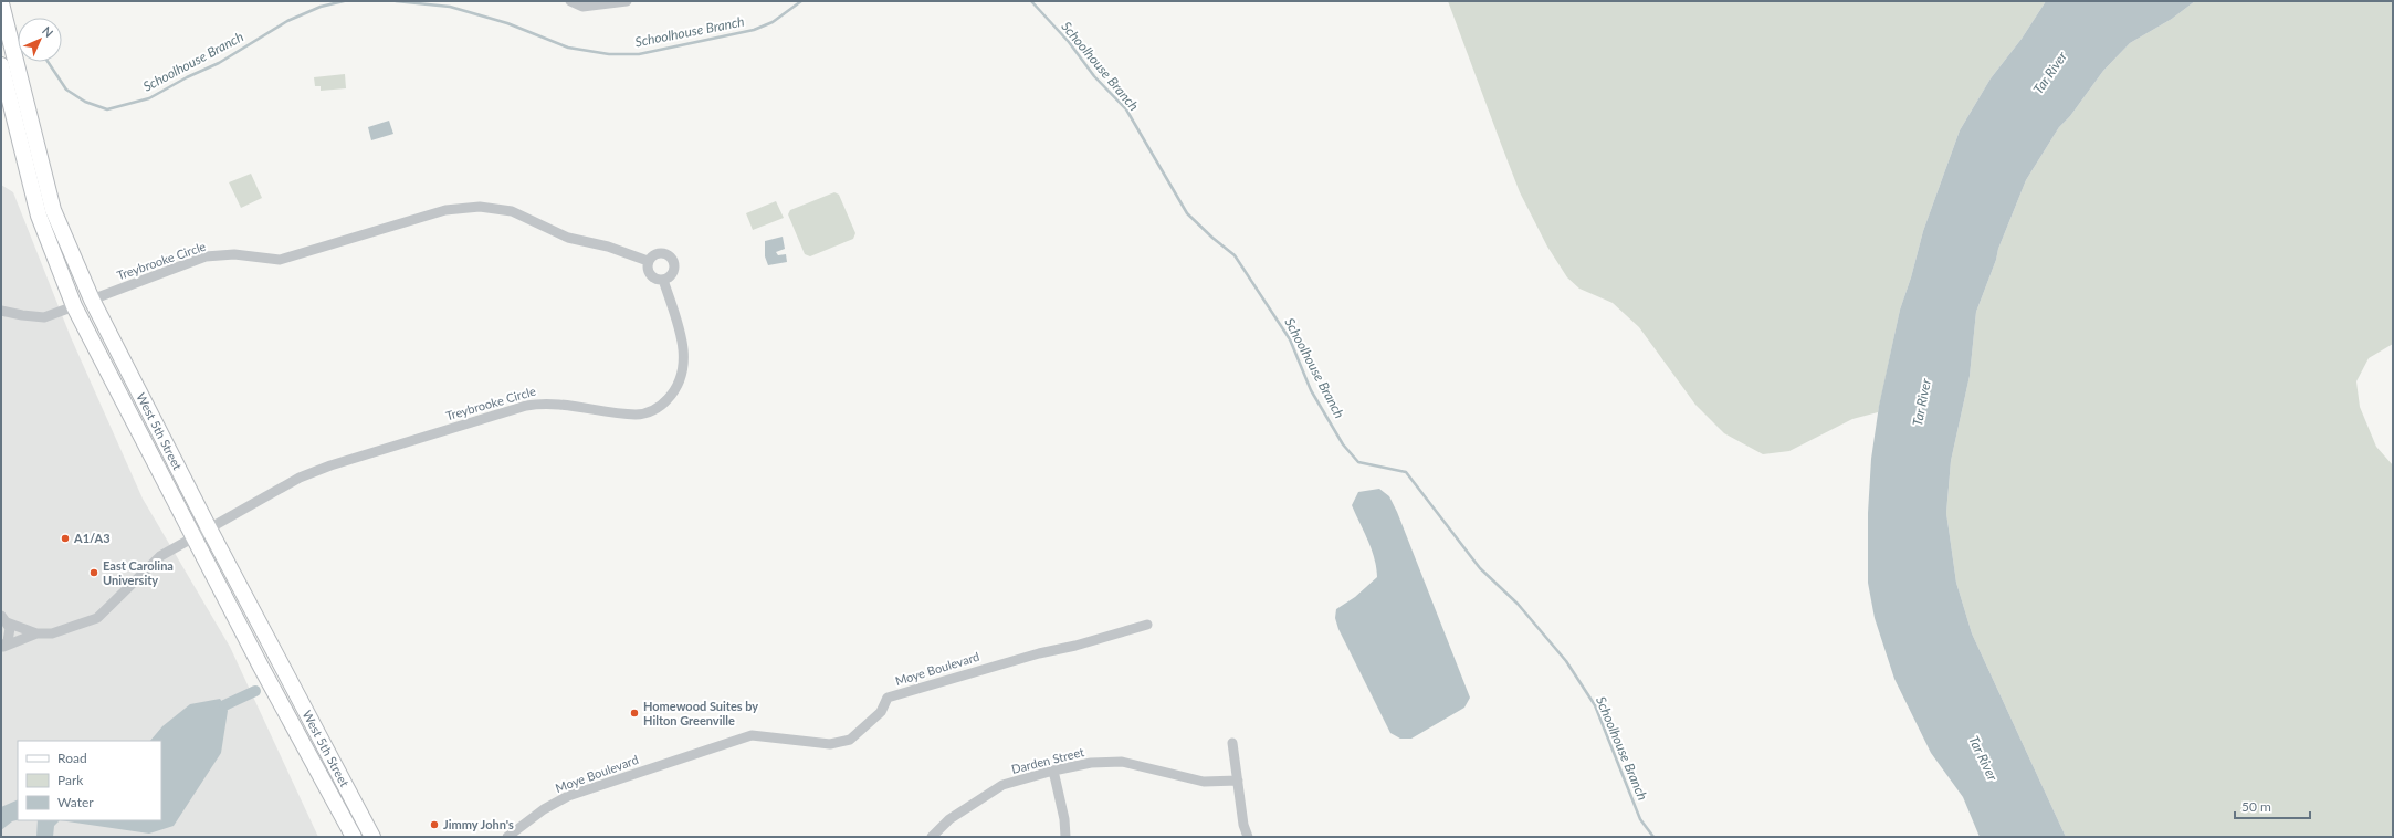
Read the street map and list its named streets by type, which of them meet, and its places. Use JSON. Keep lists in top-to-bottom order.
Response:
{
  "streets": {
    "main road": ["West 5th Street"],
    "street": ["Treybrooke Circle", "Moye Boulevard", "Darden Street"]
  },
  "crossings": [
    ["Treybrooke Circle", "West 5th Street"]
  ],
  "water": ["Schoolhouse Branch", "Tar River"],
  "places": [
    "A1/A3",
    "East Carolina University",
    "Homewood Suites by Hilton Greenville",
    "Jimmy John's"
  ],
  "legend": ["Road", "Park", "Water"],
  "scale_bar": "50 m",
  "north": "top right"
}
